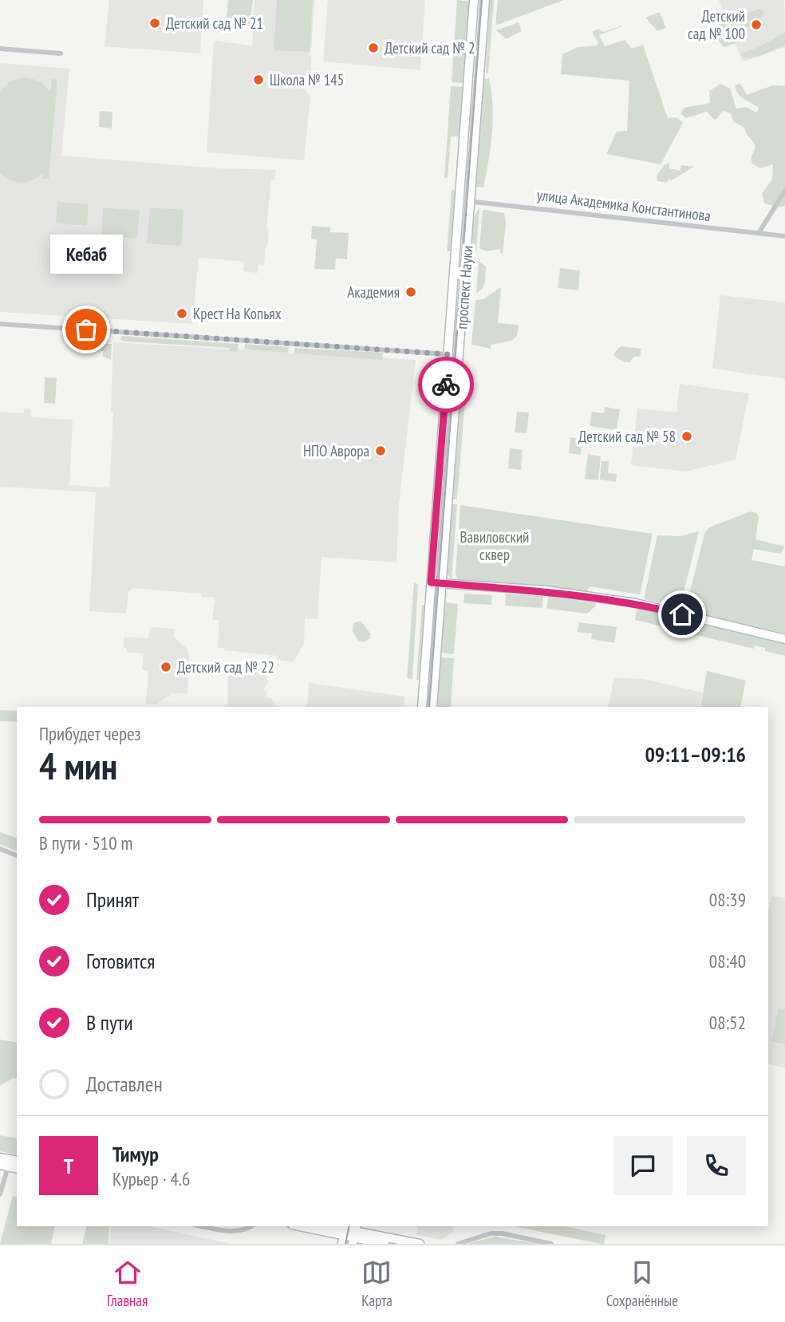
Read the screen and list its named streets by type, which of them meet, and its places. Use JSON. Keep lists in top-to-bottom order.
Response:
{
  "streets": {
    "main road": ["проспект Науки"],
    "street": ["улица Академика Константинова"]
  },
  "crossings": [
    ["улица Академика Константинова", "проспект Науки"]
  ],
  "parks": ["Вавиловский сквер"],
  "places": [
    "Детский сад № 21",
    "Детский сад № 100",
    "Детский сад № 2",
    "Школа № 145",
    "Академия",
    "Крест На Копьях",
    "Кебаб",
    "Детский сад № 58",
    "НПО Аврора",
    "Детский сад № 22"
  ],
  "page": {
    "bubble": "Кебаб",
    "heading": ["4 мин", "Прибудет через", "09:11–09:16"],
    "panel": ["Тимур", "Курьер · 4.6"],
    "bar": "В пути · 510 m",
    "list": [
      ["Принят", "08:39"],
      ["Готовится", "08:40"],
      ["В пути", "08:52"],
      "Доставлен"
    ],
    "round": "Т",
    "tabs": ["Главная", "Карта", "Сохранённые"]
  }
}
